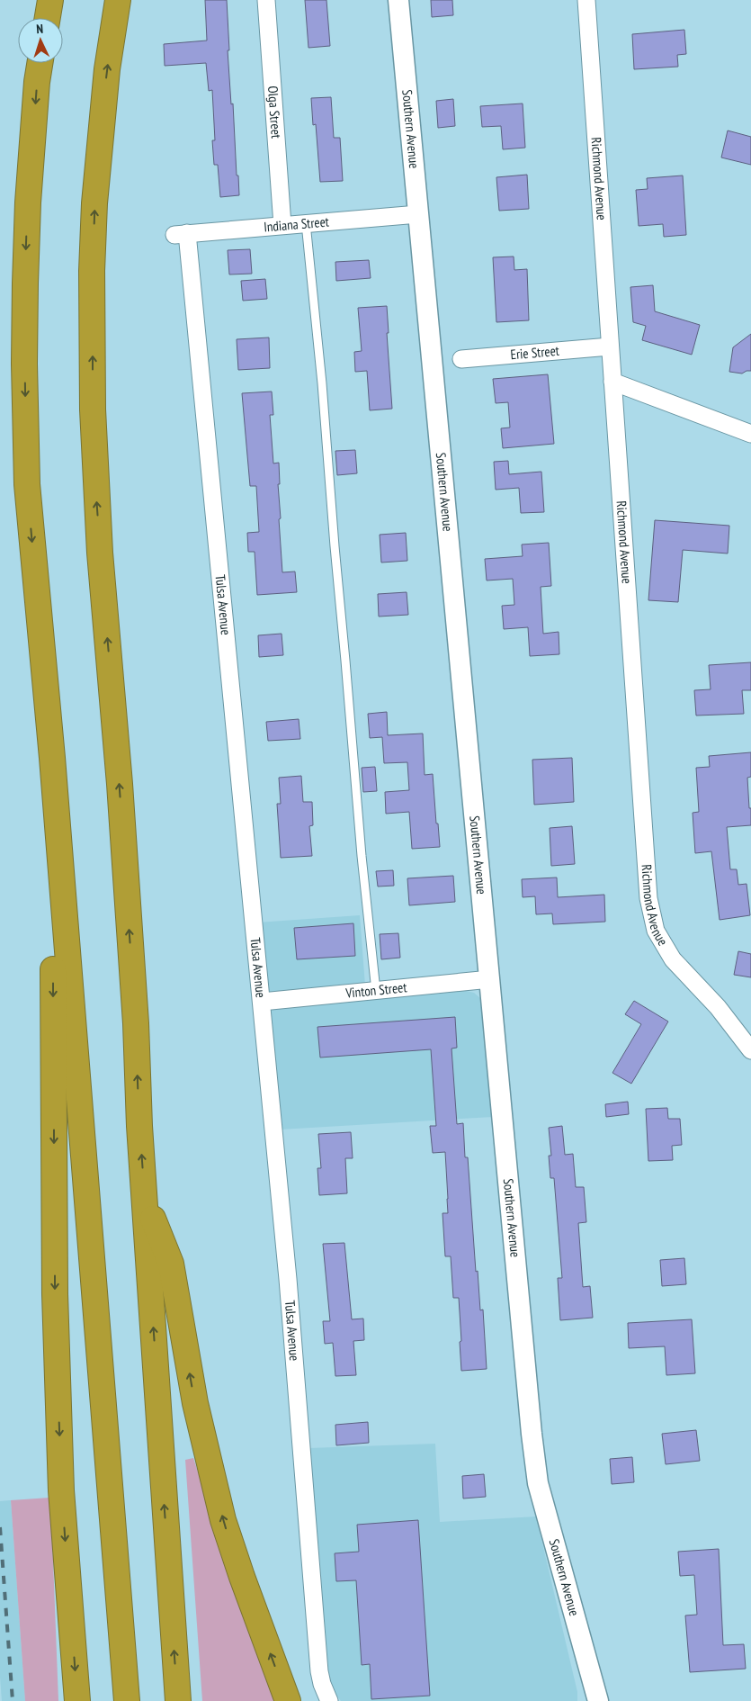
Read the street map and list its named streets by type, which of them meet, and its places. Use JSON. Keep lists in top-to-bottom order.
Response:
{
  "streets": {
    "street": [
      "Olga Street",
      "Southern Avenue",
      "Richmond Avenue",
      "Indiana Street",
      "Erie Street",
      "Tulsa Avenue",
      "Vinton Street"
    ]
  },
  "crossings": [
    ["Olga Street", "Indiana Street"],
    ["Southern Avenue", "Indiana Street"],
    ["Southern Avenue", "Vinton Street"],
    ["Richmond Avenue", "Erie Street"],
    ["Indiana Street", "Tulsa Avenue"],
    ["Tulsa Avenue", "Vinton Street"]
  ],
  "north": "top"
}
